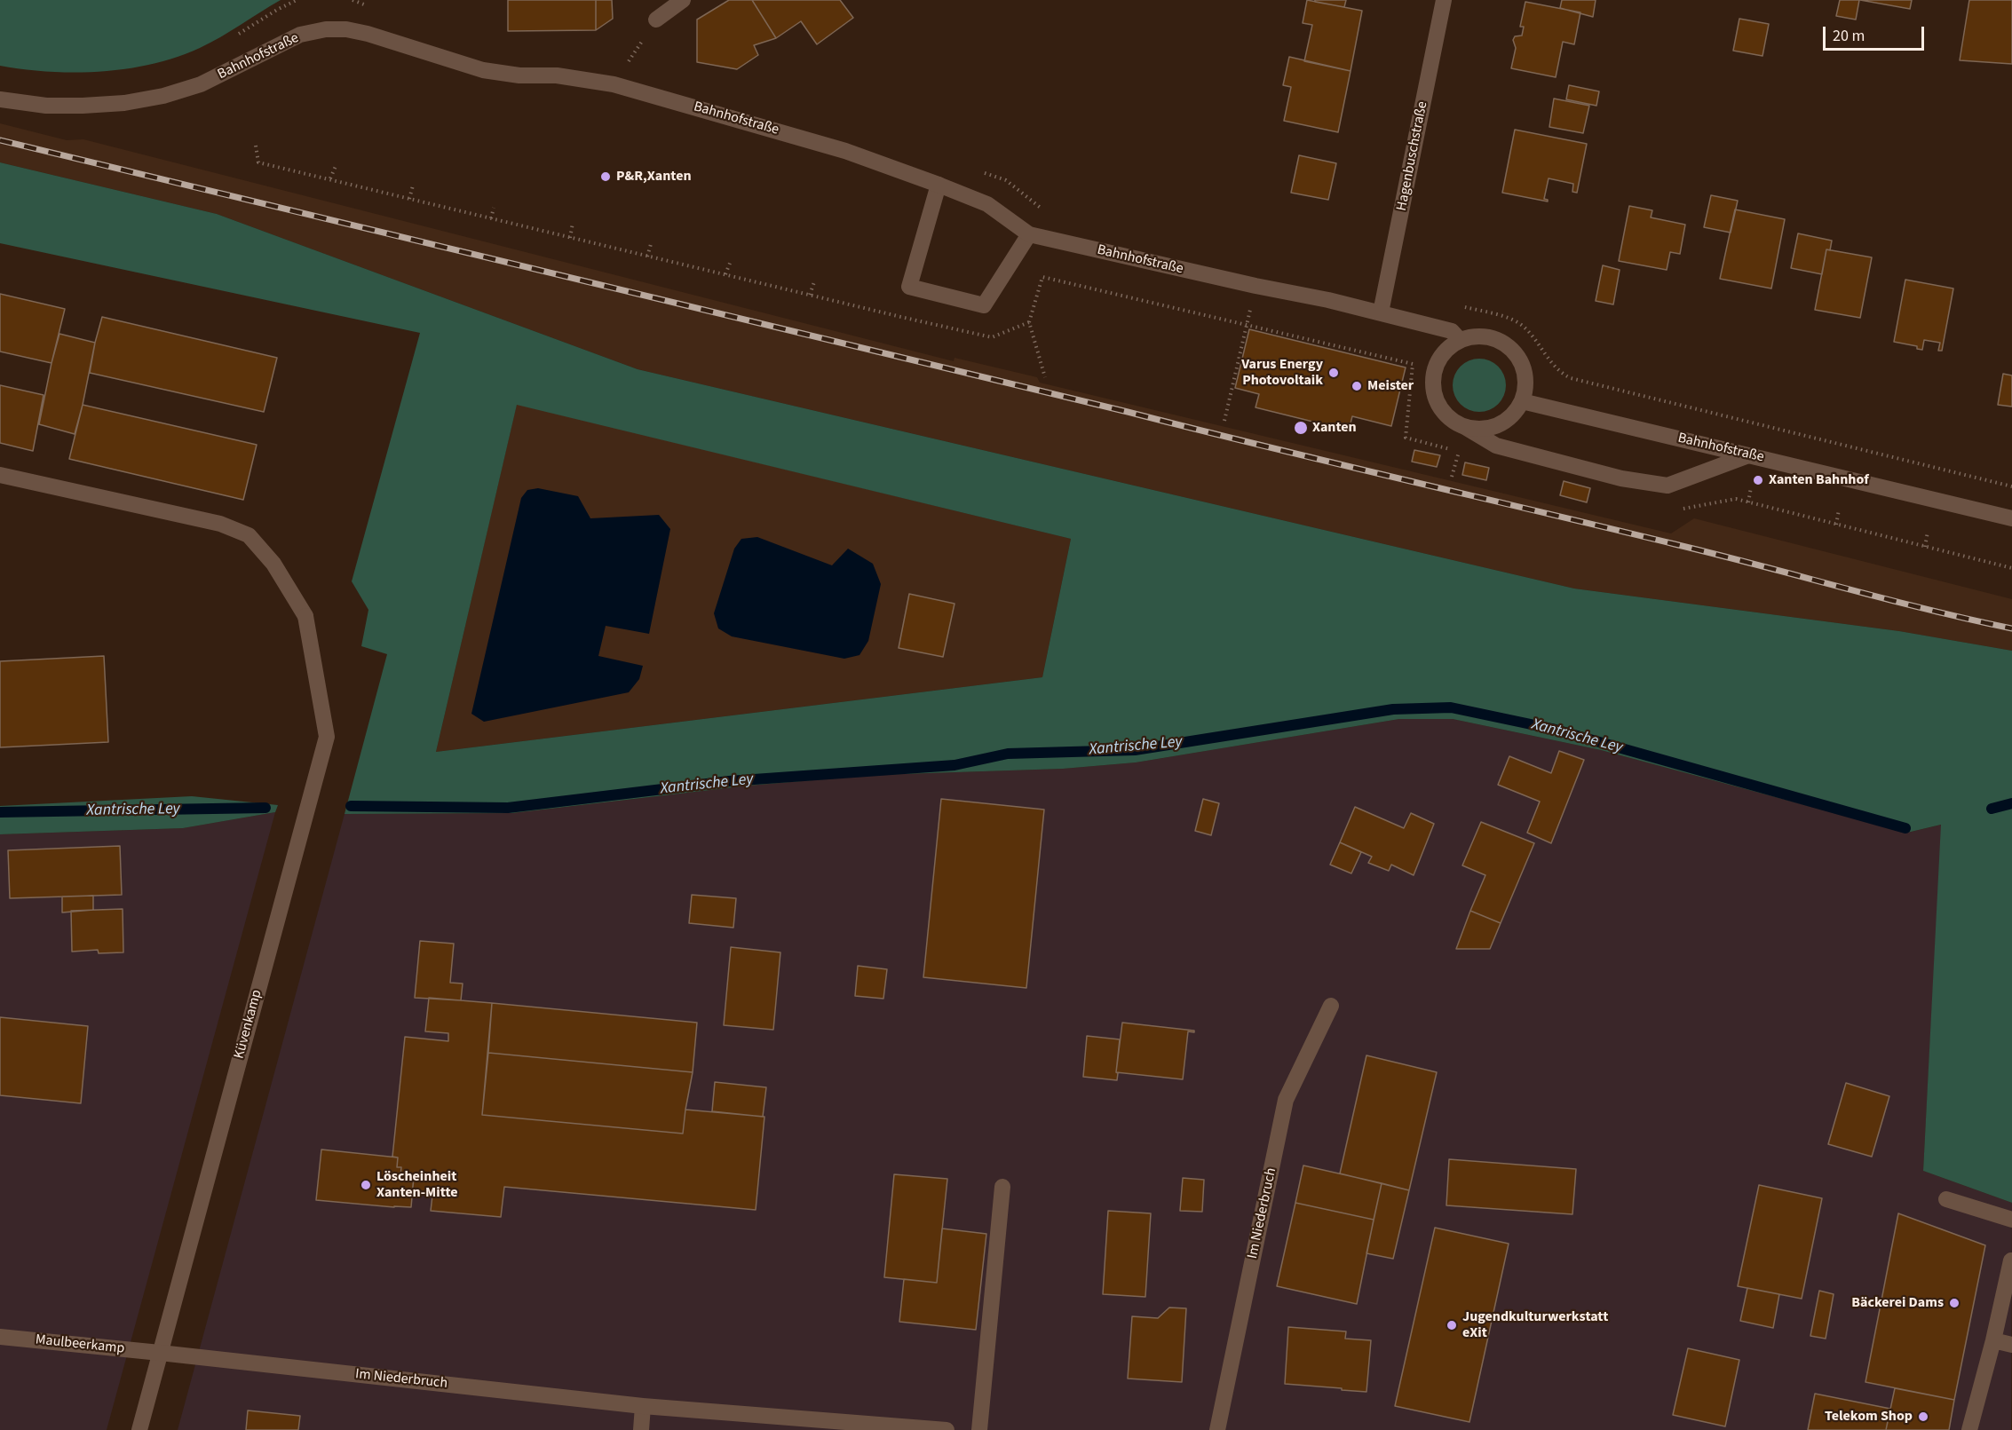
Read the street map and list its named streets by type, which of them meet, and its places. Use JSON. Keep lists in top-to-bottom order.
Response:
{
  "streets": {
    "street": [
      "Bahnhofstraße",
      "Hagenbuschstraße",
      "Küvenkamp",
      "Im Niederbruch",
      "Maulbeerkamp"
    ]
  },
  "crossings": [
    ["Bahnhofstraße", "Hagenbuschstraße"],
    ["Küvenkamp", "Im Niederbruch"],
    ["Küvenkamp", "Maulbeerkamp"],
    ["Im Niederbruch", "Maulbeerkamp"]
  ],
  "water": ["Xantrische Ley"],
  "places": [
    "P&R,Xanten",
    "Varus Energy Photovoltaik",
    "Meister",
    "Xanten",
    "Xanten Bahnhof",
    "Löscheinheit Xanten-Mitte",
    "Bäckerei Dams",
    "Jugendkulturwerkstatt eXit",
    "Telekom Shop"
  ],
  "scale_bar": "20 m"
}
